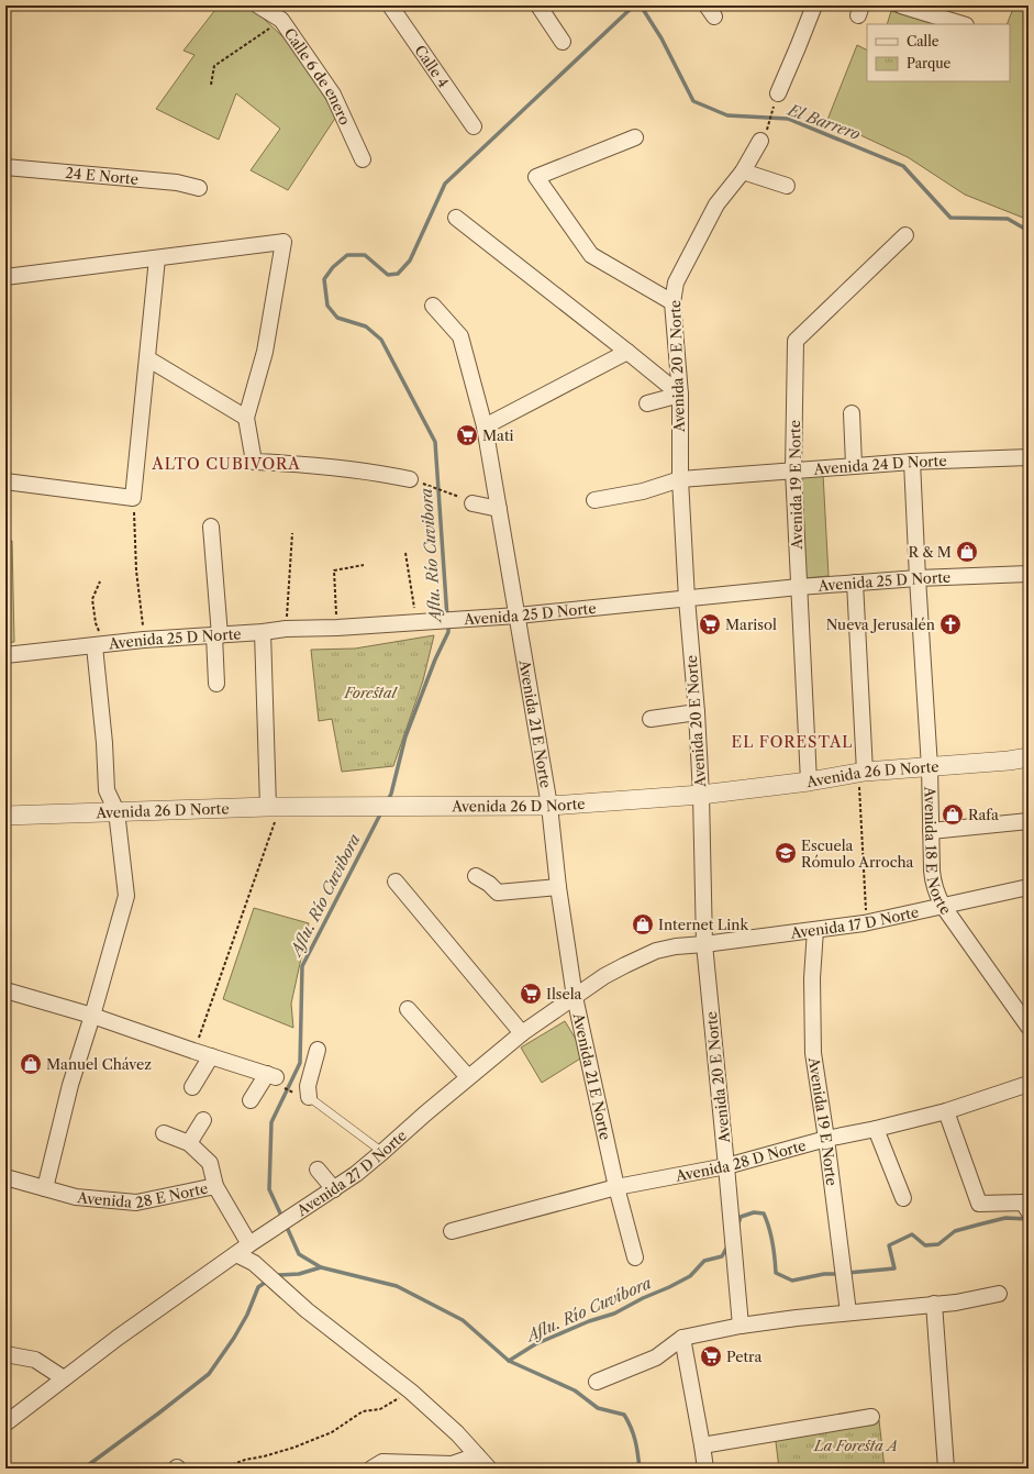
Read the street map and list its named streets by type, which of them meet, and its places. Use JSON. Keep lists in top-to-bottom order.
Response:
{
  "streets": {
    "street": [
      "Calle 4",
      "Calle 6 de enero",
      "24 E Norte",
      "Avenida 20 E Norte",
      "Avenida 24 D Norte",
      "Avenida 19 E Norte",
      "Avenida 25 D Norte",
      "Avenida 21 E Norte",
      "Avenida 26 D Norte",
      "Avenida 18 E Norte",
      "Avenida 17 D Norte",
      "Avenida 28 D Norte",
      "Avenida 27 D Norte",
      "Avenida 28 E Norte"
    ]
  },
  "crossings": [
    ["Avenida 20 E Norte", "Avenida 24 D Norte"],
    ["Avenida 20 E Norte", "Avenida 25 D Norte"],
    ["Avenida 20 E Norte", "Avenida 26 D Norte"],
    ["Avenida 20 E Norte", "Avenida 17 D Norte"],
    ["Avenida 20 E Norte", "Avenida 28 D Norte"],
    ["Avenida 20 E Norte", "Avenida 27 D Norte"],
    ["Avenida 24 D Norte", "Avenida 19 E Norte"],
    ["Avenida 24 D Norte", "Avenida 18 E Norte"],
    ["Avenida 19 E Norte", "Avenida 25 D Norte"],
    ["Avenida 19 E Norte", "Avenida 26 D Norte"],
    ["Avenida 19 E Norte", "Avenida 17 D Norte"],
    ["Avenida 19 E Norte", "Avenida 28 D Norte"],
    ["Avenida 25 D Norte", "Avenida 21 E Norte"],
    ["Avenida 25 D Norte", "Avenida 18 E Norte"],
    ["Avenida 21 E Norte", "Avenida 26 D Norte"],
    ["Avenida 21 E Norte", "Avenida 28 D Norte"],
    ["Avenida 21 E Norte", "Avenida 27 D Norte"],
    ["Avenida 26 D Norte", "Avenida 18 E Norte"],
    ["Avenida 18 E Norte", "Avenida 17 D Norte"],
    ["Avenida 17 D Norte", "Avenida 27 D Norte"],
    ["Avenida 27 D Norte", "Avenida 28 E Norte"]
  ],
  "districts": ["ALTO CUBIVORA", "EL FORESTAL"],
  "water": ["El Barrero", "Aflu. Río Cuvibora", "Aflu. Río Cuvíbora"],
  "parks": ["Forestal", "La Foresta A"],
  "places": {
    "supermarket": [
      "Mati",
      "Marisol",
      "Ilsela",
      "Petra"
    ],
    "shop": [
      "R & M",
      "Rafa",
      "Internet Link",
      "Manuel Chávez"
    ],
    "church": ["Nueva Jerusalén"],
    "school or university": ["Escuela Rómulo Arrocha"]
  },
  "legend": ["Calle", "Parque"]
}
